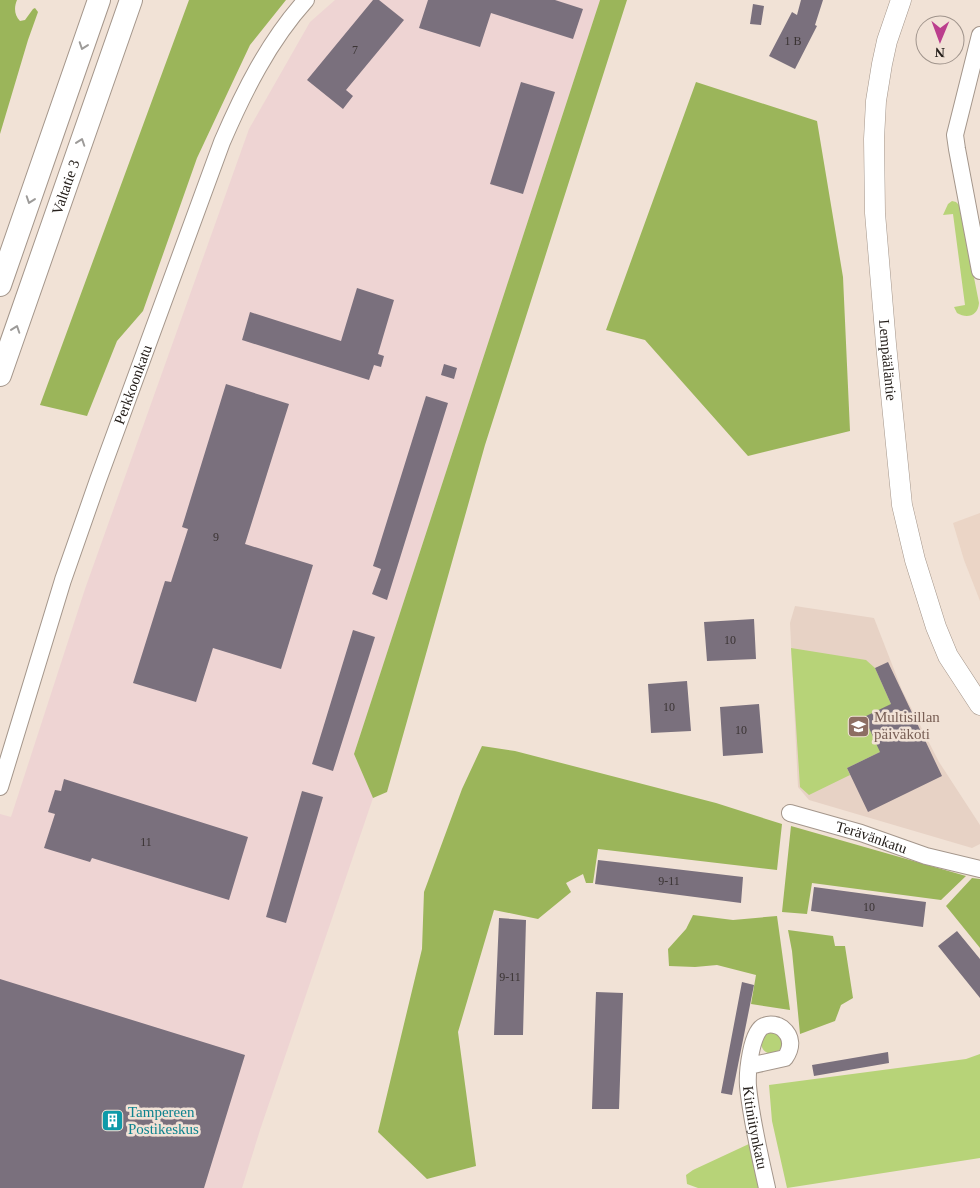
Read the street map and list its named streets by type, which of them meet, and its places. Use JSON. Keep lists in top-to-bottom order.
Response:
{
  "streets": {
    "highway": ["Valtatie 3"],
    "main road": ["Lempääläntie"],
    "street": ["Perkkoonkatu", "Terävänkatu", "Kitiniitynkatu"]
  },
  "places": {
    "school or university": ["Multisillan päiväkoti"],
    "building": ["Tampereen Postikeskus"]
  },
  "house_numbers": [
    "1 B",
    "7",
    "9",
    "10",
    "10",
    "10",
    "11",
    "9-11",
    "10",
    "9-11"
  ],
  "north": "bottom"
}
